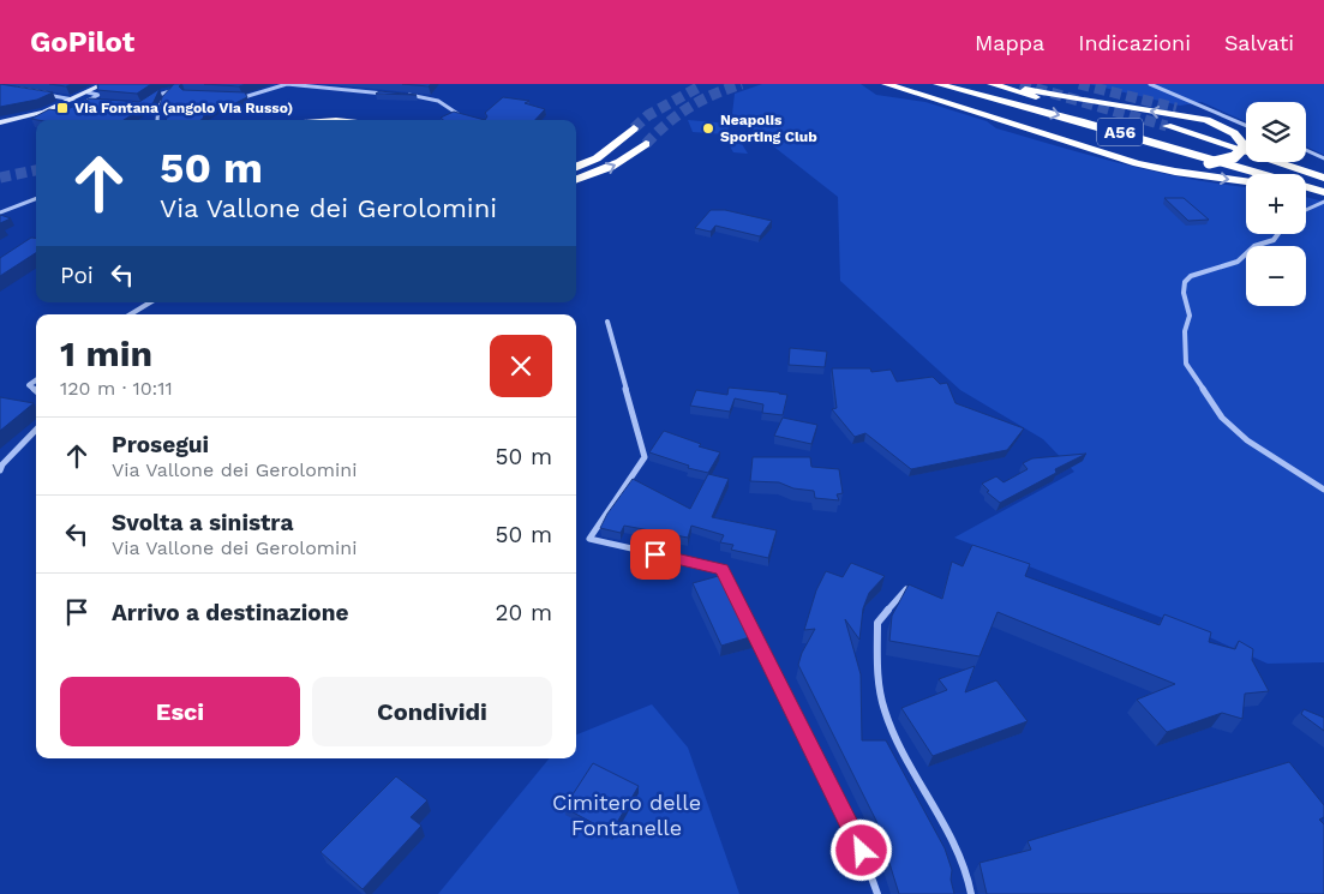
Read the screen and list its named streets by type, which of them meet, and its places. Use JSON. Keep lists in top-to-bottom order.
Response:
{
  "streets": {
    "highway": ["A56"]
  },
  "parks": ["Cimitero delle Fontanelle"],
  "places": {
    "transit": ["Via Fontana (angolo Via Russo)"],
    "other": ["Neapolis Sporting Club"]
  },
  "page": {
    "header": "GoPilot",
    "nav": ["Mappa", "Indicazioni", "Salvati"],
    "map_buttons": ["+", "−"],
    "turn": ["50 m", "Via Vallone dei Gerolomini"],
    "then": "Poi",
    "heading": ["1 min", "120 m · 10:11"],
    "list": [
      {
        "name": "Prosegui",
        "note": "Via Vallone dei Gerolomini",
        "value": "50 m"
      },
      {
        "name": "Svolta a sinistra",
        "note": "Via Vallone dei Gerolomini",
        "value": "50 m"
      },
      {
        "name": "Arrivo a destinazione",
        "value": "20 m"
      }
    ],
    "buttons": ["Esci", "Condividi"]
  }
}
